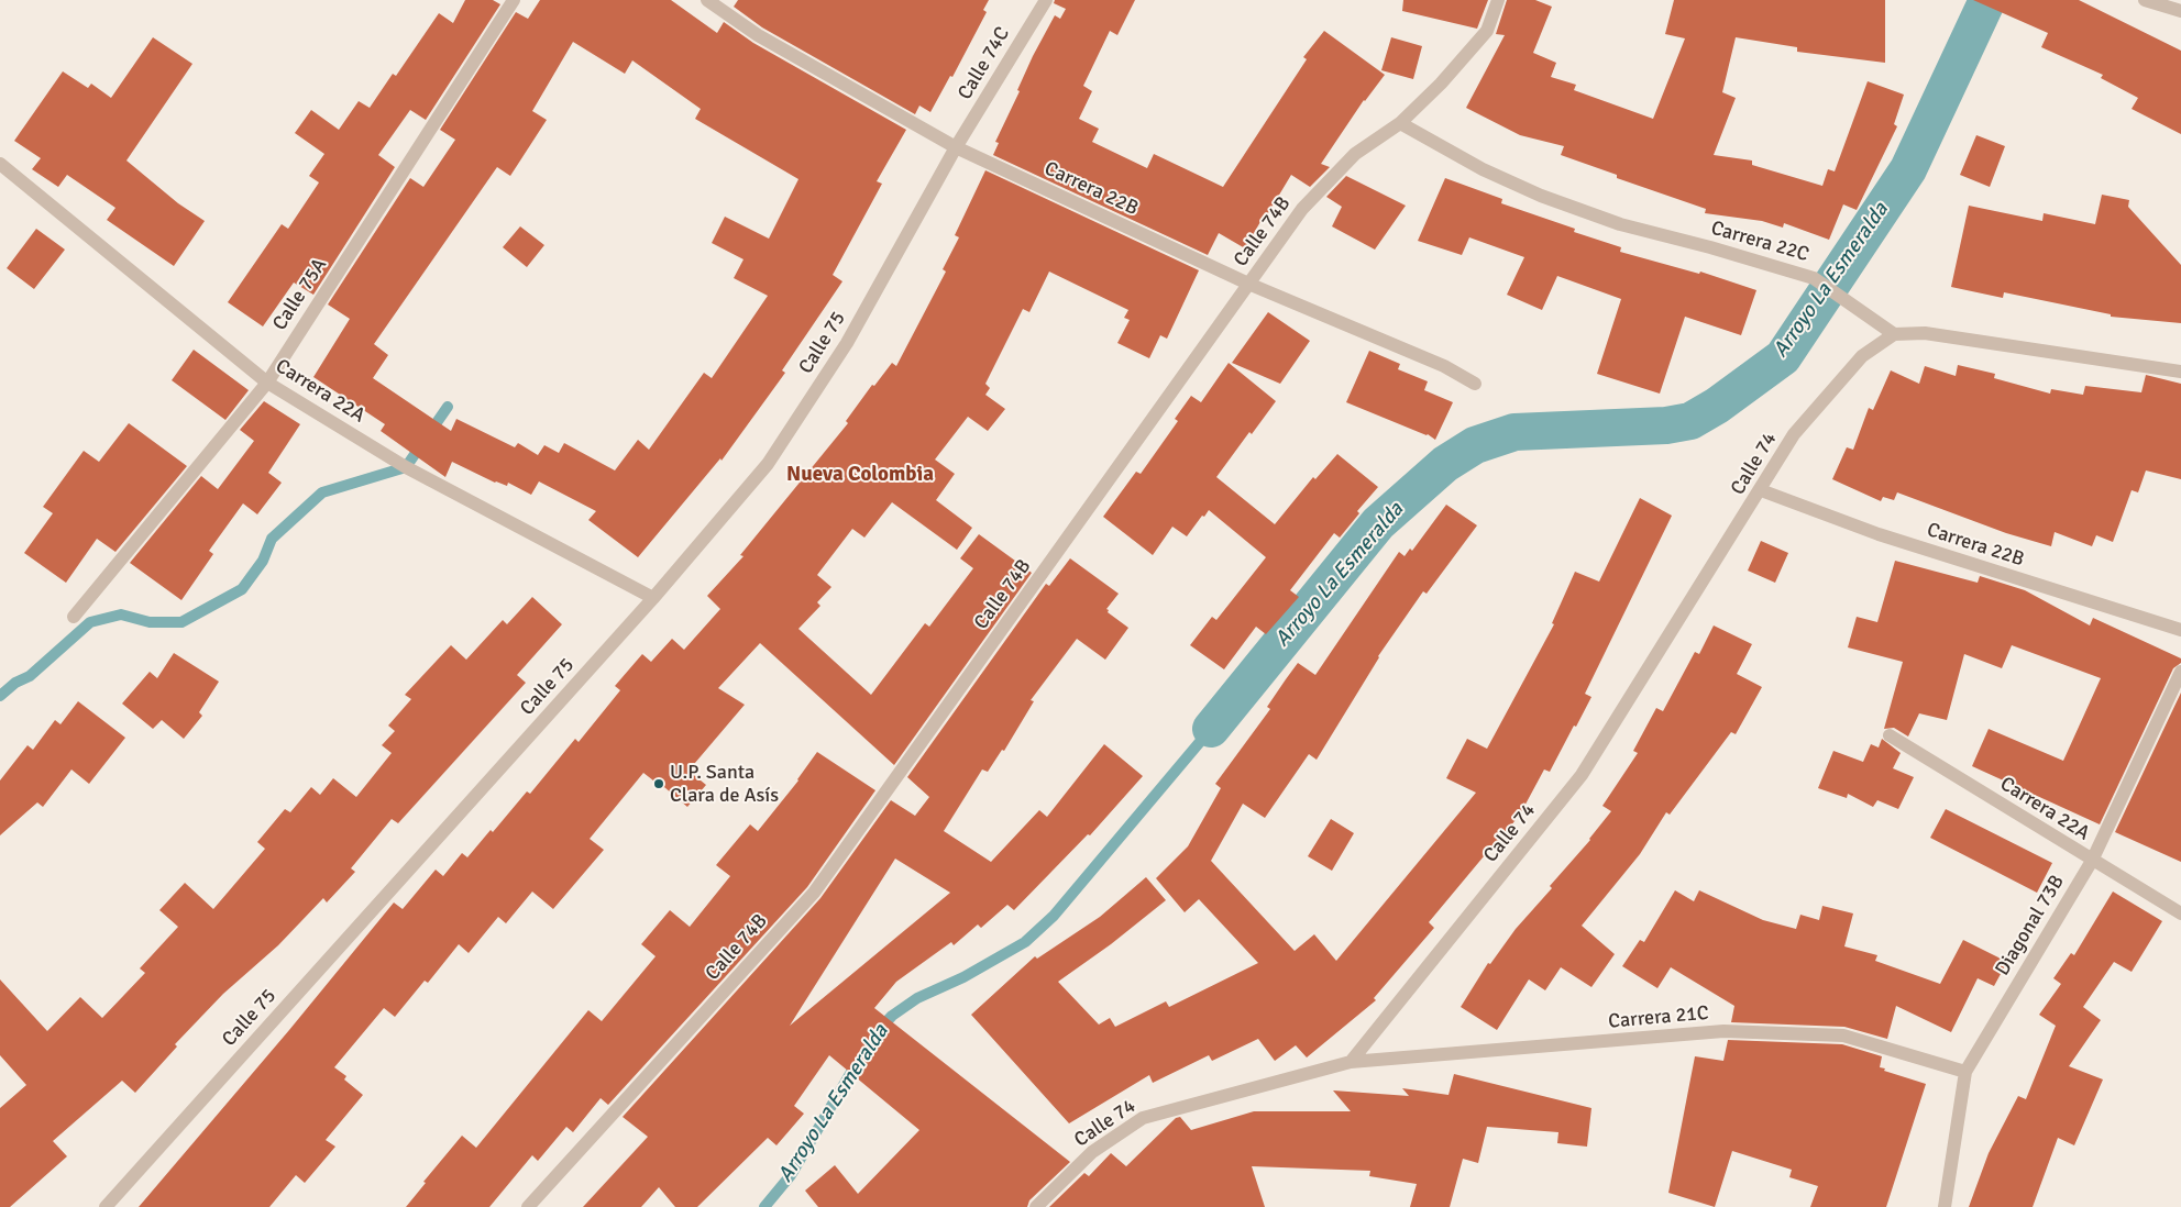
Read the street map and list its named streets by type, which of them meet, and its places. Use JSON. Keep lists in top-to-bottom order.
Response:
{
  "streets": {
    "street": [
      "Calle 74C",
      "Carrera 22B",
      "Calle 74B",
      "Carrera 22C",
      "Calle 75A",
      "Calle 75",
      "Carrera 22A",
      "Calle 74",
      "Diagonal 73B",
      "Carrera 21C"
    ]
  },
  "crossings": [
    ["Calle 74C", "Carrera 22B"],
    ["Calle 74C", "Calle 75"],
    ["Carrera 22B", "Calle 74B"],
    ["Carrera 22B", "Calle 75"],
    ["Carrera 22B", "Calle 74"],
    ["Calle 74B", "Carrera 22C"],
    ["Carrera 22C", "Calle 74"],
    ["Calle 75A", "Carrera 22A"],
    ["Calle 75", "Carrera 22A"],
    ["Carrera 22A", "Diagonal 73B"],
    ["Calle 74", "Carrera 21C"],
    ["Diagonal 73B", "Carrera 21C"]
  ],
  "districts": ["Nueva Colombia"],
  "water": ["Arroyo La Esmeralda"],
  "places": ["U.P. Santa Clara de Asís"]
}
